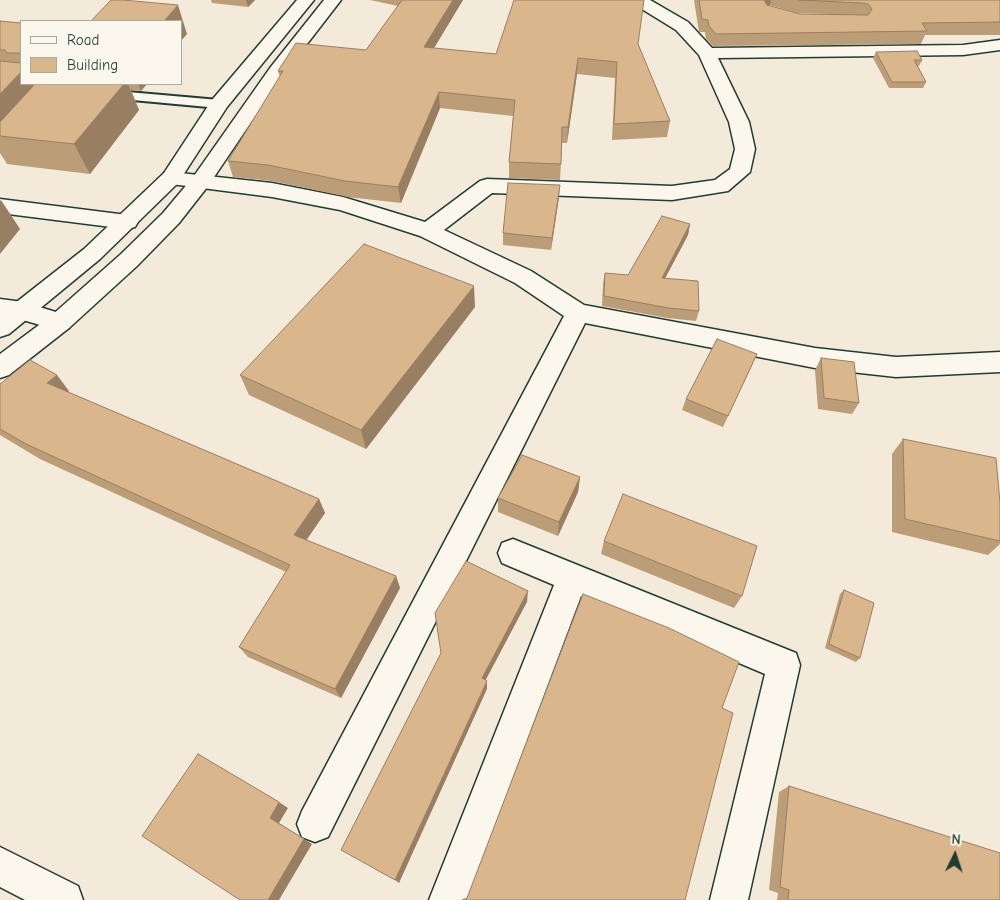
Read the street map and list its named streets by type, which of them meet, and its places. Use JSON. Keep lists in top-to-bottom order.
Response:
{
  "legend": ["Road", "Building"],
  "north": "top"
}
